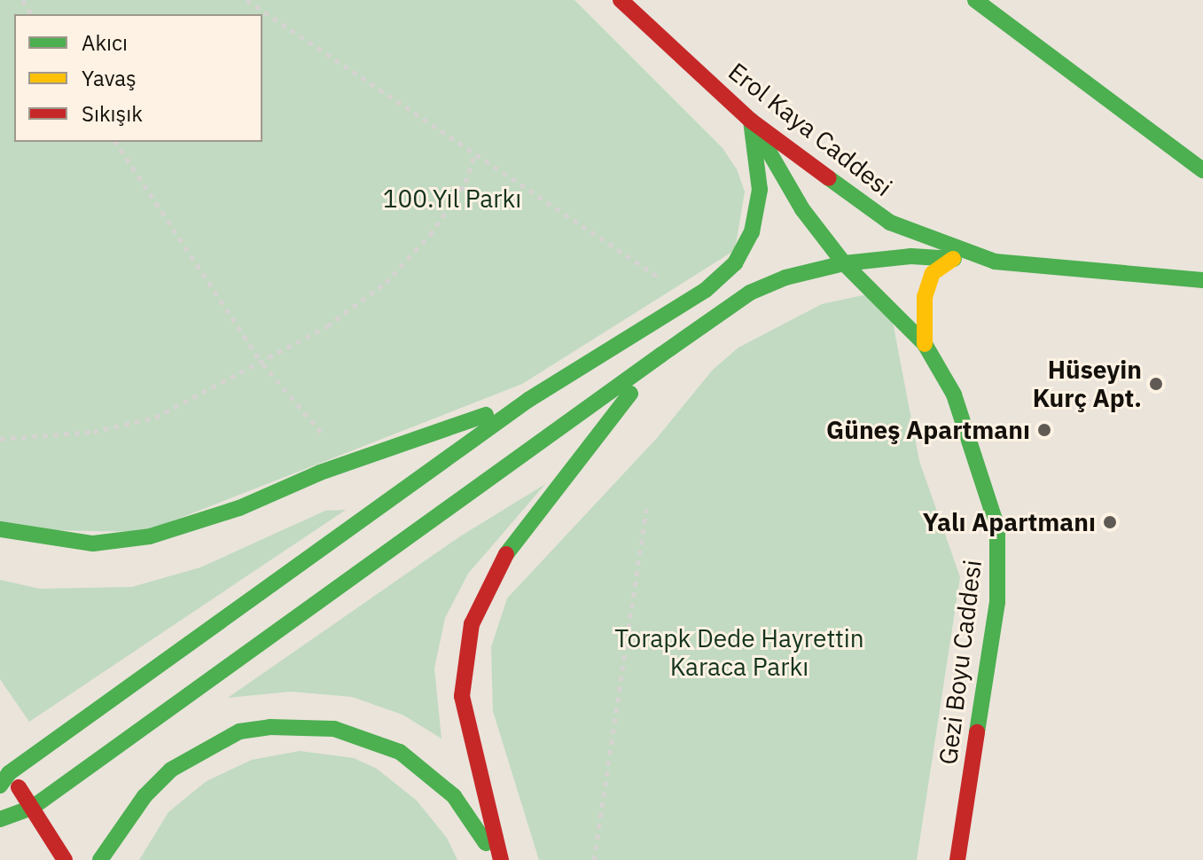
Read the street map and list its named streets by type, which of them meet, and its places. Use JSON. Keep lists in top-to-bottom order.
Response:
{
  "streets": {
    "main road": ["Erol Kaya Caddesi", "Gezi Boyu Caddesi"]
  },
  "crossings": [
    ["Erol Kaya Caddesi", "Gezi Boyu Caddesi"]
  ],
  "parks": ["100.Yıl Parkı", "Torapk Dede Hayrettin Karaca Parkı"],
  "places": ["Hüseyin Kurç Apt.", "Güneş Apartmanı", "Yalı Apartmanı"],
  "legend": ["Akıcı", "Yavaş", "Sıkışık"]
}
